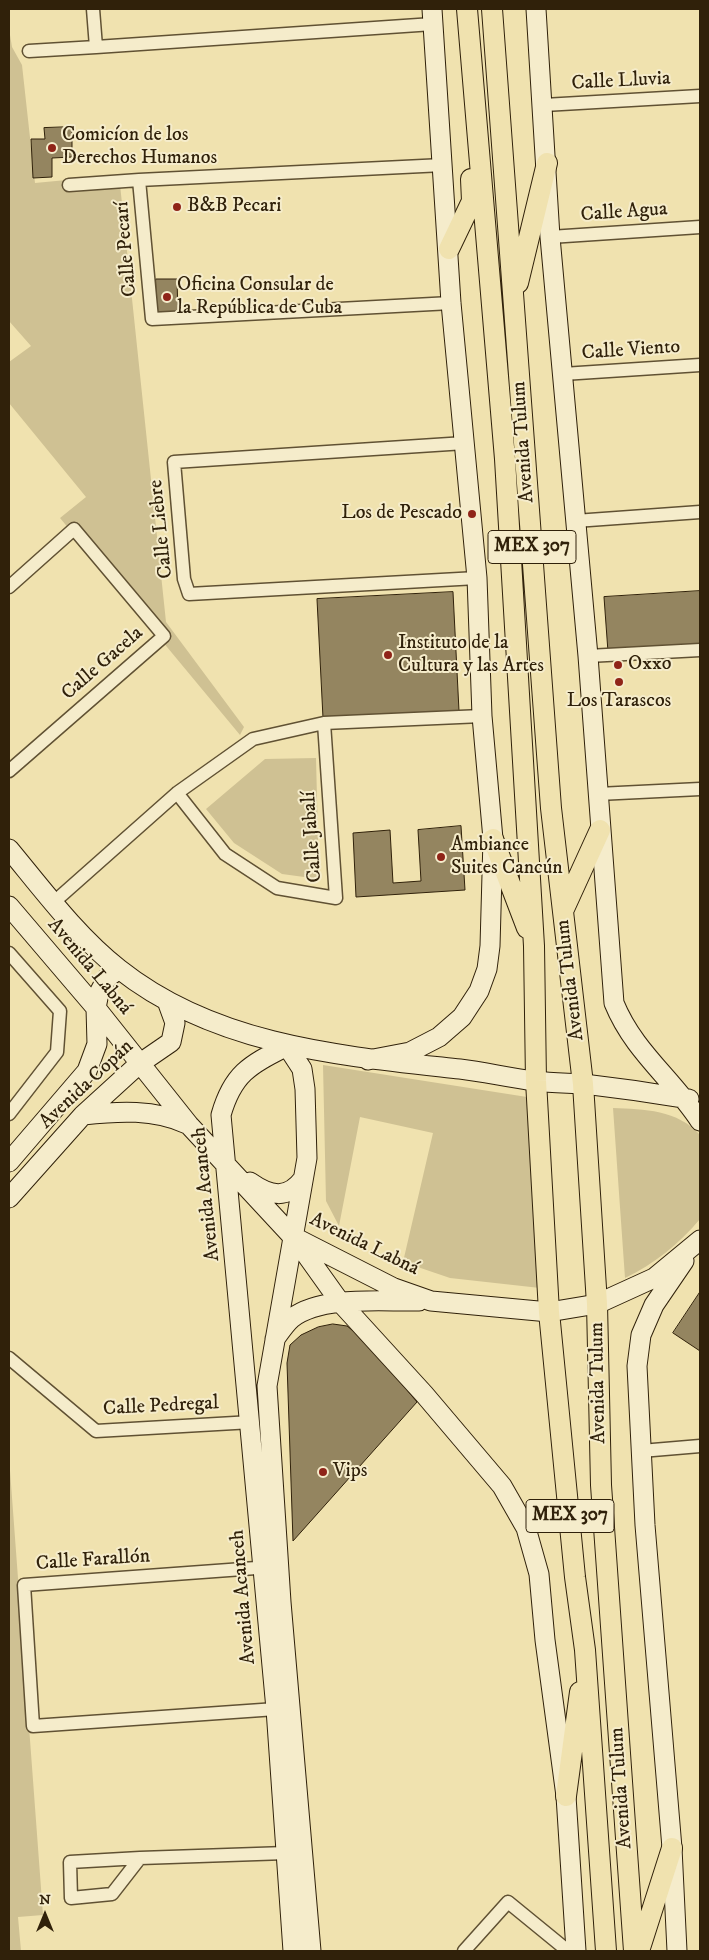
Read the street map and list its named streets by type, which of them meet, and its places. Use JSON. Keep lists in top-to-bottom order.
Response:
{
  "streets": {
    "main road": ["Avenida Tulum", "MEX 307"],
    "street": [
      "Calle Lluvia",
      "Calle Agua",
      "Calle Pecarí",
      "Calle Viento",
      "Calle Liebre",
      "Calle Gacela",
      "Calle Jabalí",
      "Avenida Labná",
      "Avenida Copán",
      "Avenida Acanceh",
      "Calle Pedregal",
      "Calle Farallón"
    ]
  },
  "crossings": [
    ["Calle Lluvia", "Avenida Tulum"],
    ["Calle Agua", "Avenida Tulum"],
    ["Calle Viento", "Avenida Tulum"],
    ["Avenida Tulum", "Avenida Labná"],
    ["Avenida Labná", "Avenida Copán"],
    ["Avenida Labná", "Avenida Acanceh"],
    ["Avenida Acanceh", "Calle Pedregal"],
    ["Avenida Acanceh", "Calle Farallón"]
  ],
  "places": [
    "Comicíon de los Derechos Humanos",
    "B&B Pecari",
    "Oficina Consular de la República de Cuba",
    "Los de Pescado",
    "Instituto de la Cultura y las Artes",
    "Oxxo",
    "Los Tarascos",
    "Ambiance Suites Cancún",
    "Vips"
  ],
  "north": "top"
}
